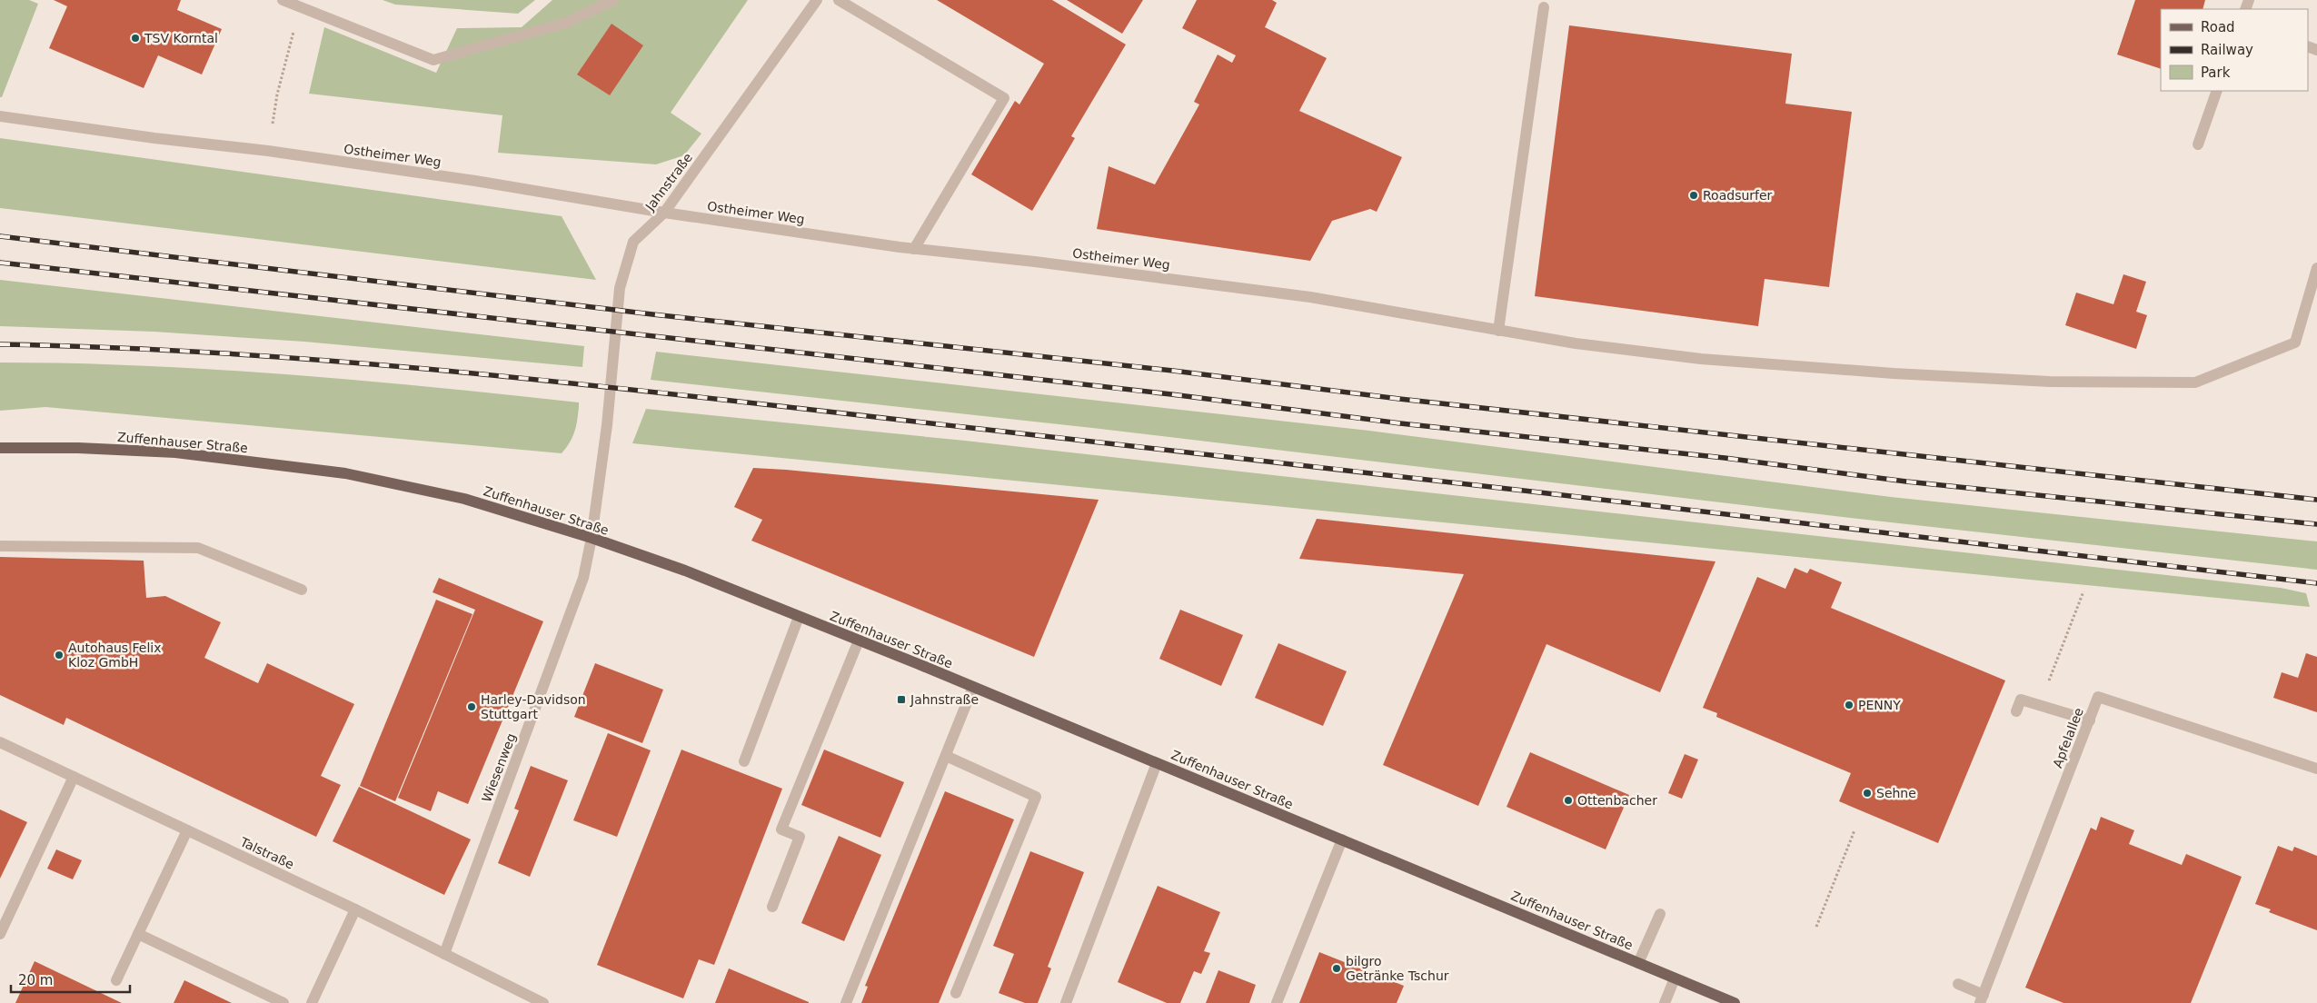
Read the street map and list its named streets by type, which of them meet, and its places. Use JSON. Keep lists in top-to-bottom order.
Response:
{
  "streets": {
    "main road": ["Zuffenhauser Straße"],
    "street": [
      "Ostheimer Weg",
      "Jahnstraße",
      "Apfelallee",
      "Wiesenweg",
      "Talstraße"
    ]
  },
  "crossings": [
    ["Ostheimer Weg", "Jahnstraße"],
    ["Jahnstraße", "Zuffenhauser Straße"],
    ["Jahnstraße", "Wiesenweg"],
    ["Zuffenhauser Straße", "Wiesenweg"],
    ["Wiesenweg", "Talstraße"]
  ],
  "places": {
    "other": [
      "TSV Korntal",
      "Roadsurfer",
      "Autohaus Felix Kloz GmbH",
      "PENNY",
      "Harley-Davidson Stuttgart",
      "Sehne",
      "Ottenbacher",
      "bilgro Getränke Tschur"
    ],
    "transit": ["Jahnstraße"]
  },
  "legend": ["Road", "Railway", "Park"],
  "scale_bar": "20 m"
}
